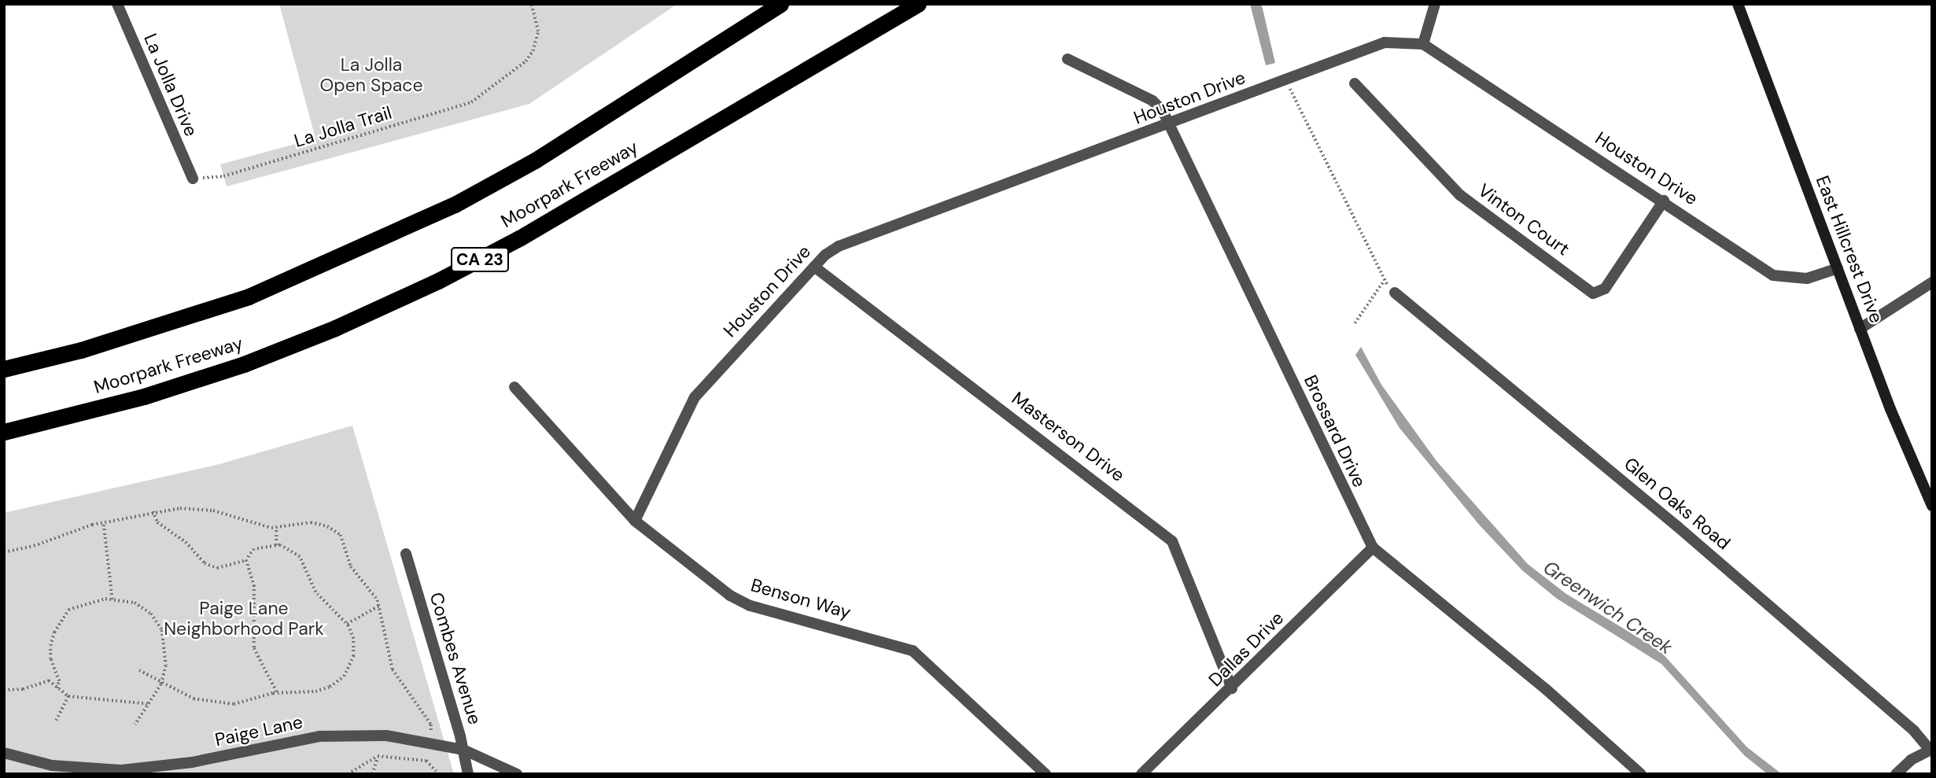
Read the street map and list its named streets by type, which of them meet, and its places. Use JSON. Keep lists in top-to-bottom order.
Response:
{
  "streets": {
    "highway": ["Moorpark Freeway", "CA 23"],
    "main road": ["East Hillcrest Drive"],
    "street": [
      "La Jolla Drive",
      "Houston Drive",
      "Vinton Court",
      "Brossard Drive",
      "Masterson Drive",
      "Glen Oaks Road",
      "Benson Way",
      "Dallas Drive",
      "Combes Avenue",
      "Paige Lane"
    ],
    "path": ["La Jolla Trail"]
  },
  "crossings": [
    ["La Jolla Drive", "La Jolla Trail"],
    ["Houston Drive", "Vinton Court"],
    ["Houston Drive", "East Hillcrest Drive"],
    ["Houston Drive", "Brossard Drive"],
    ["Houston Drive", "Masterson Drive"],
    ["Houston Drive", "Benson Way"],
    ["Brossard Drive", "Dallas Drive"],
    ["Masterson Drive", "Dallas Drive"],
    ["Combes Avenue", "Paige Lane"]
  ],
  "water": ["Greenwich Creek"],
  "parks": ["La Jolla Open Space", "Paige Lane Neighborhood Park"]
}
